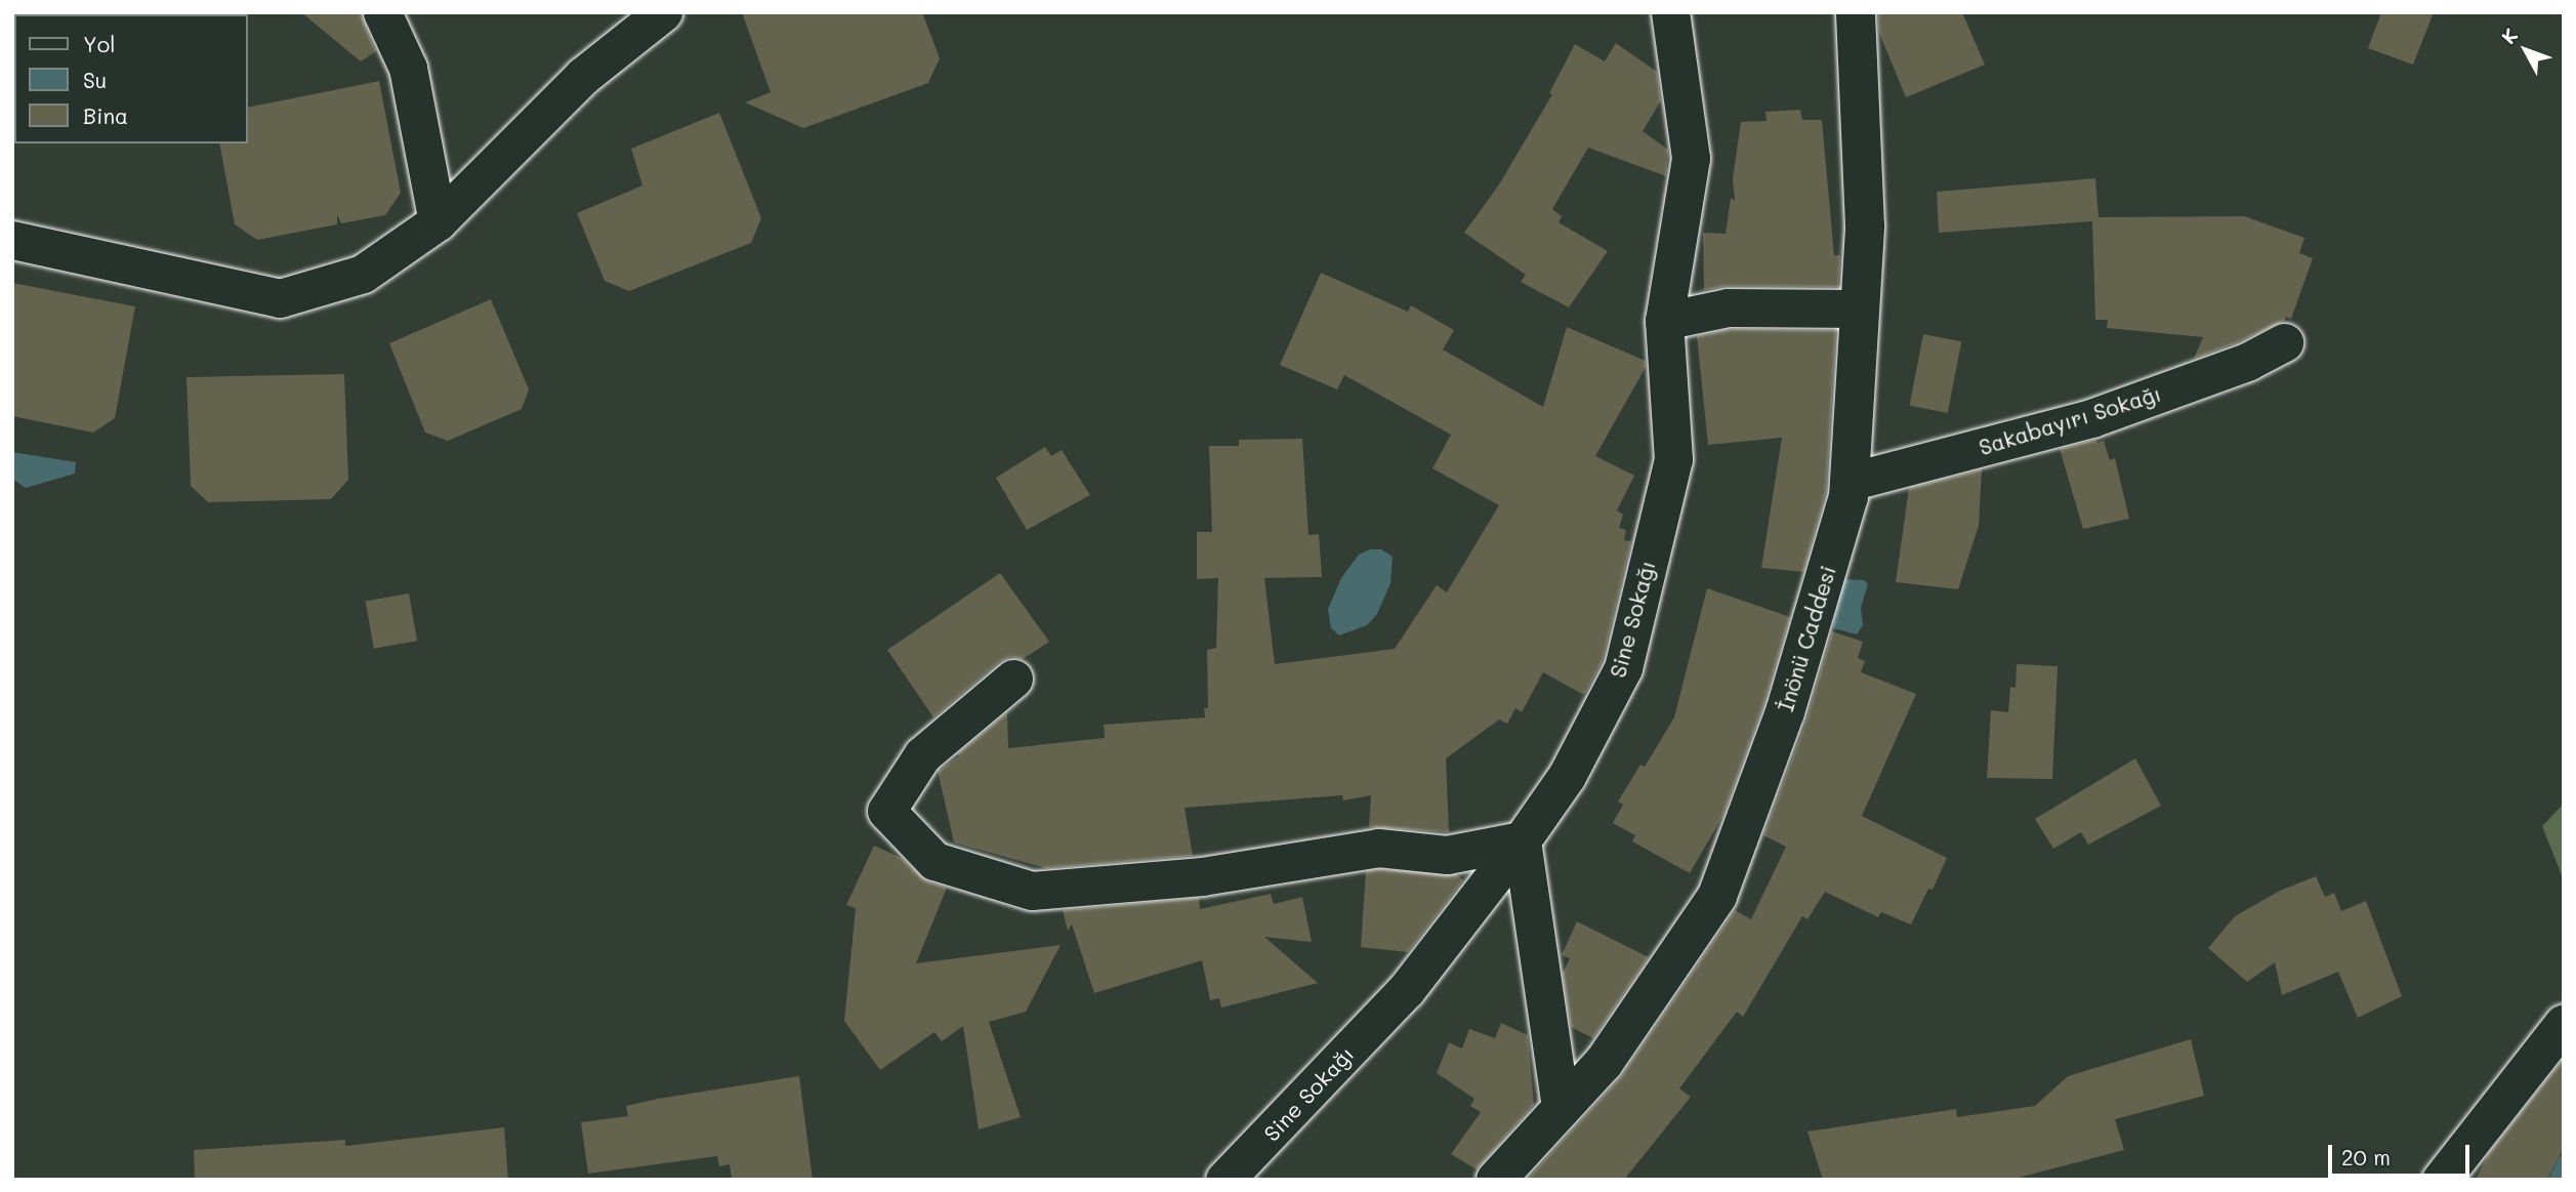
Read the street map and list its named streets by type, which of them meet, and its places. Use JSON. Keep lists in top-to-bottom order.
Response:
{
  "streets": {
    "street": ["Sakabayırı Sokağı", "Sine Sokağı", "İnönü Caddesi"]
  },
  "crossings": [
    ["Sakabayırı Sokağı", "İnönü Caddesi"]
  ],
  "legend": ["Yol", "Su", "Bina"],
  "scale_bar": "20 m",
  "north": "top left"
}
